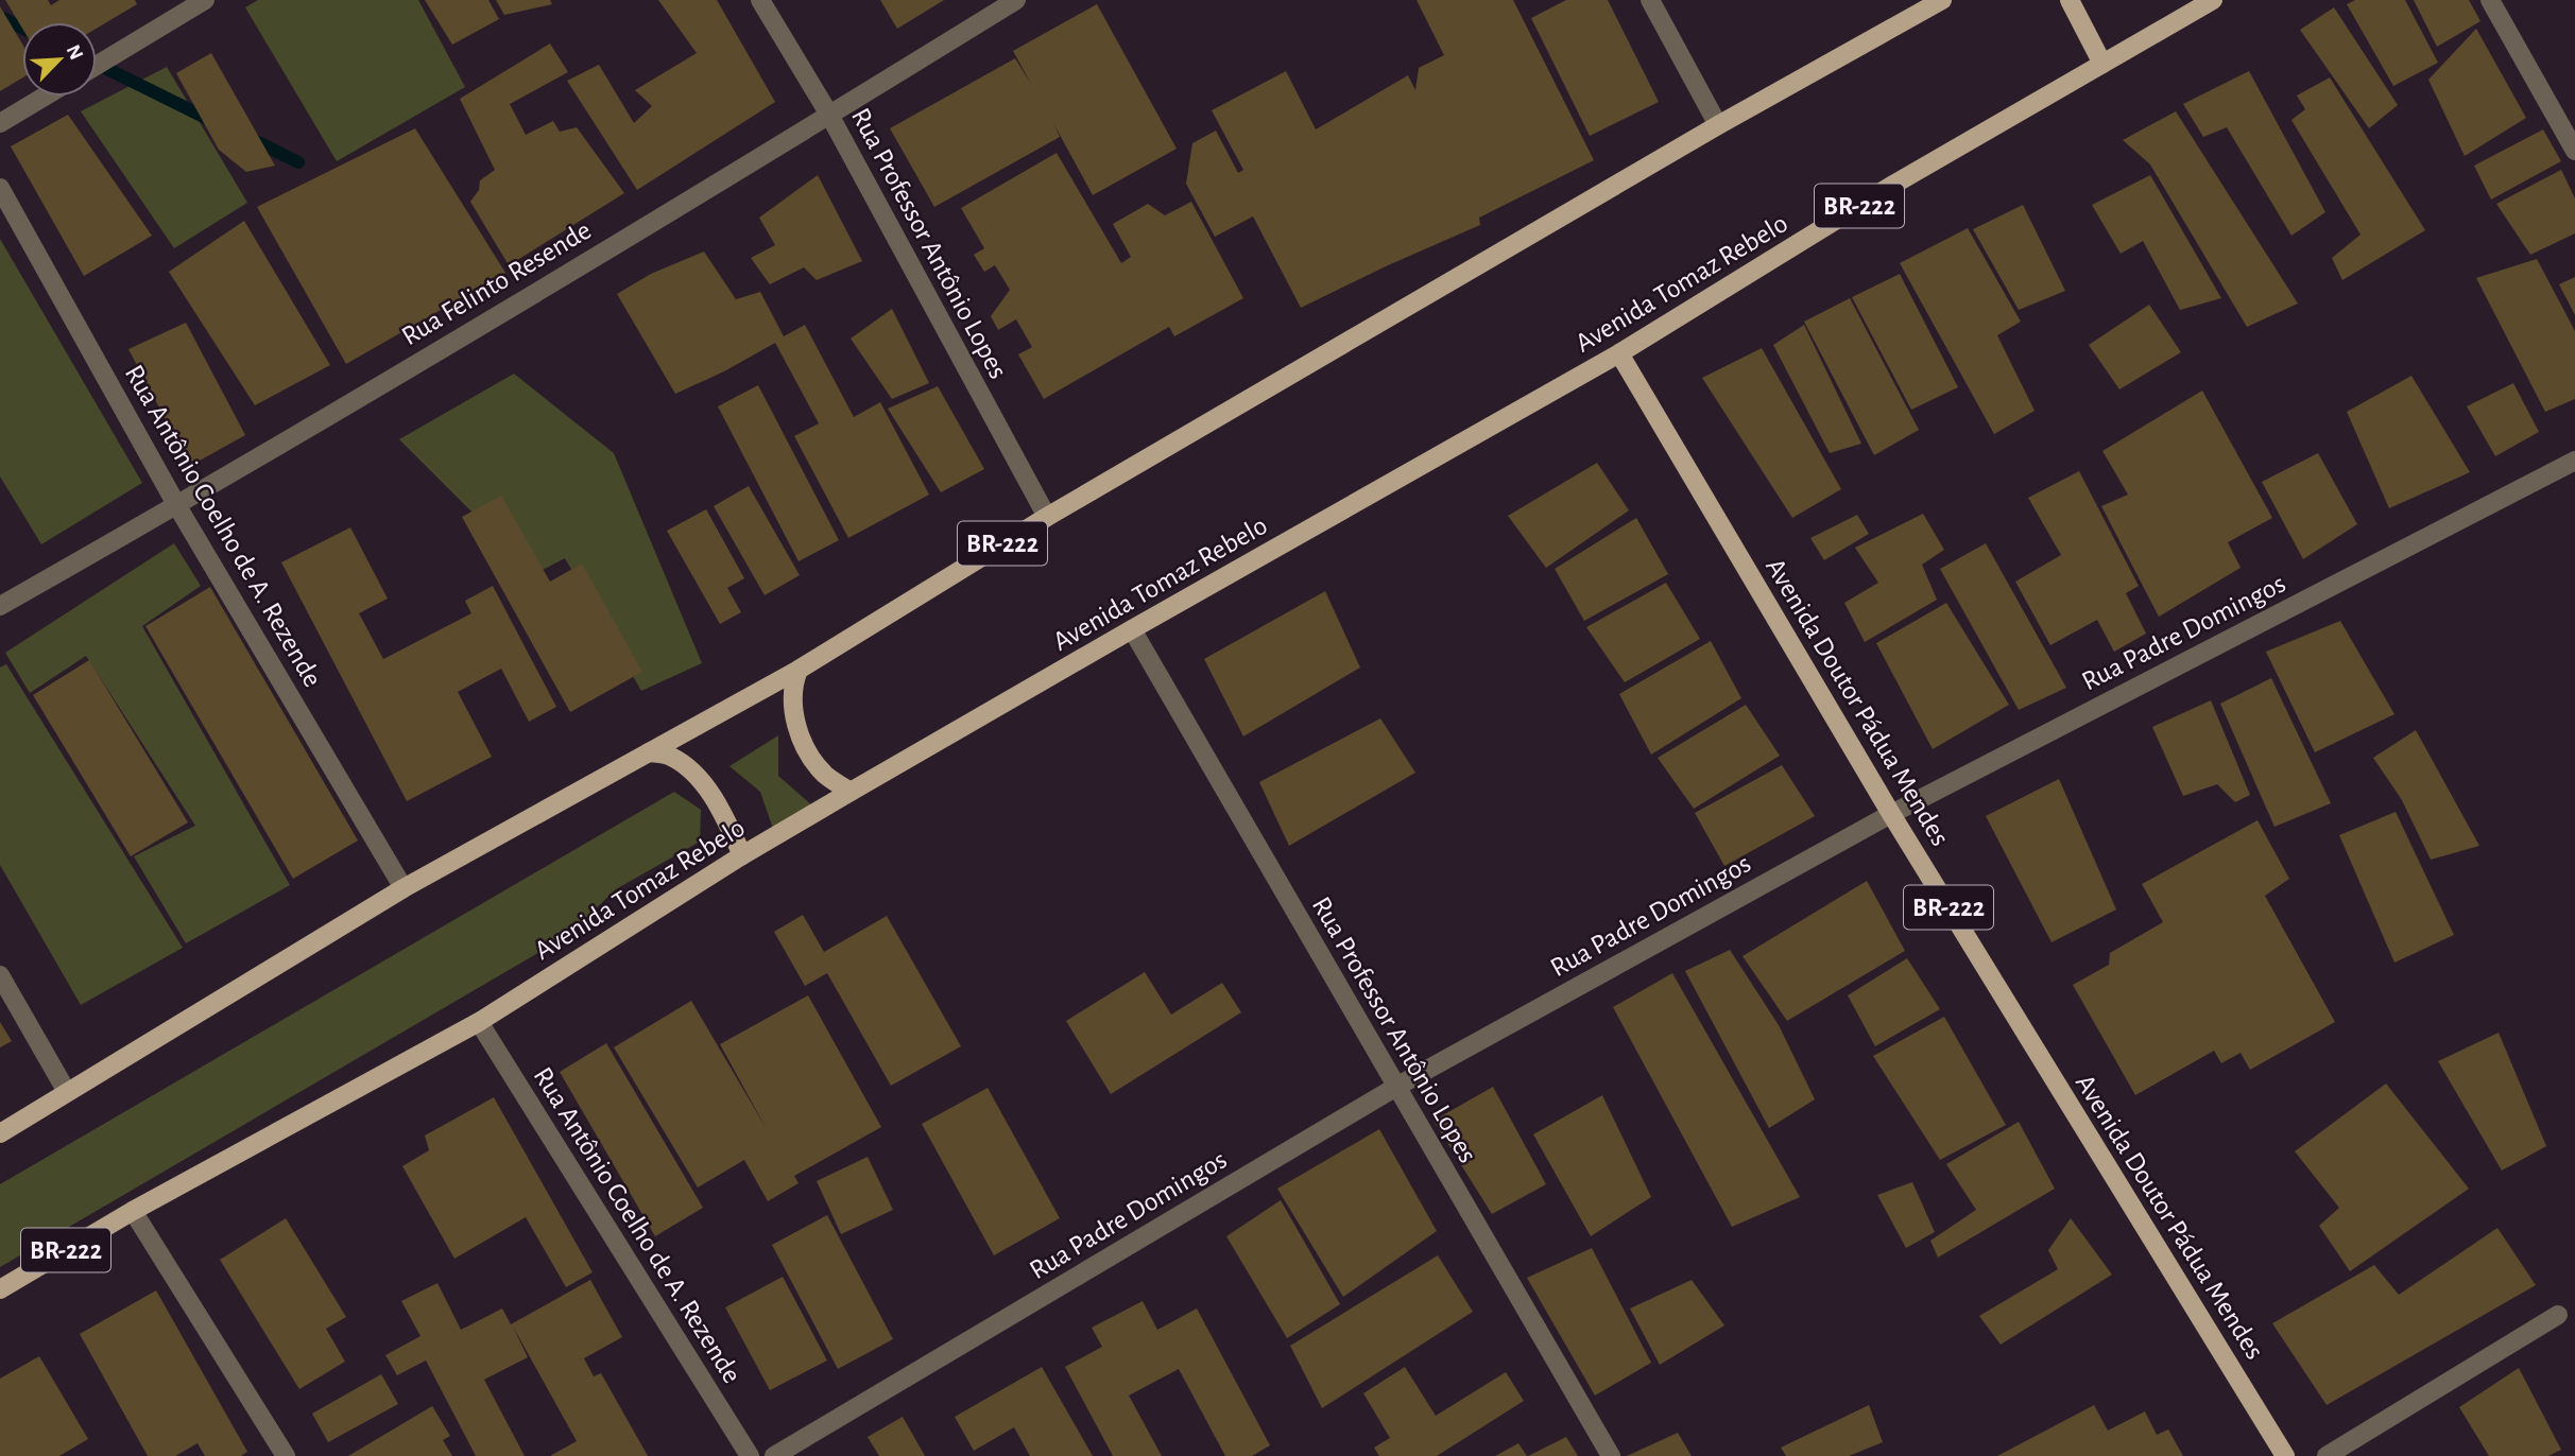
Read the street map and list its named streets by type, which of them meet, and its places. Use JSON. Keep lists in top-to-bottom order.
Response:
{
  "streets": {
    "main road": ["BR-222", "Avenida Tomaz Rebelo", "Avenida Doutor Pádua Mendes"],
    "street": [
      "Rua Professor Antônio Lopes",
      "Rua Felinto Resende",
      "Rua Antônio Coelho de A. Rezende",
      "Rua Padre Domingos"
    ]
  },
  "crossings": [
    ["BR-222", "Rua Professor Antônio Lopes"],
    ["BR-222", "Avenida Tomaz Rebelo"],
    ["BR-222", "Rua Antônio Coelho de A. Rezende"],
    ["Rua Professor Antônio Lopes", "Rua Felinto Resende"],
    ["Rua Professor Antônio Lopes", "Avenida Tomaz Rebelo"],
    ["Rua Professor Antônio Lopes", "Rua Padre Domingos"],
    ["Rua Felinto Resende", "Rua Antônio Coelho de A. Rezende"],
    ["Avenida Tomaz Rebelo", "Rua Antônio Coelho de A. Rezende"],
    ["Avenida Tomaz Rebelo", "Avenida Doutor Pádua Mendes"],
    ["Rua Padre Domingos", "Avenida Doutor Pádua Mendes"]
  ],
  "north": "top right"
}
